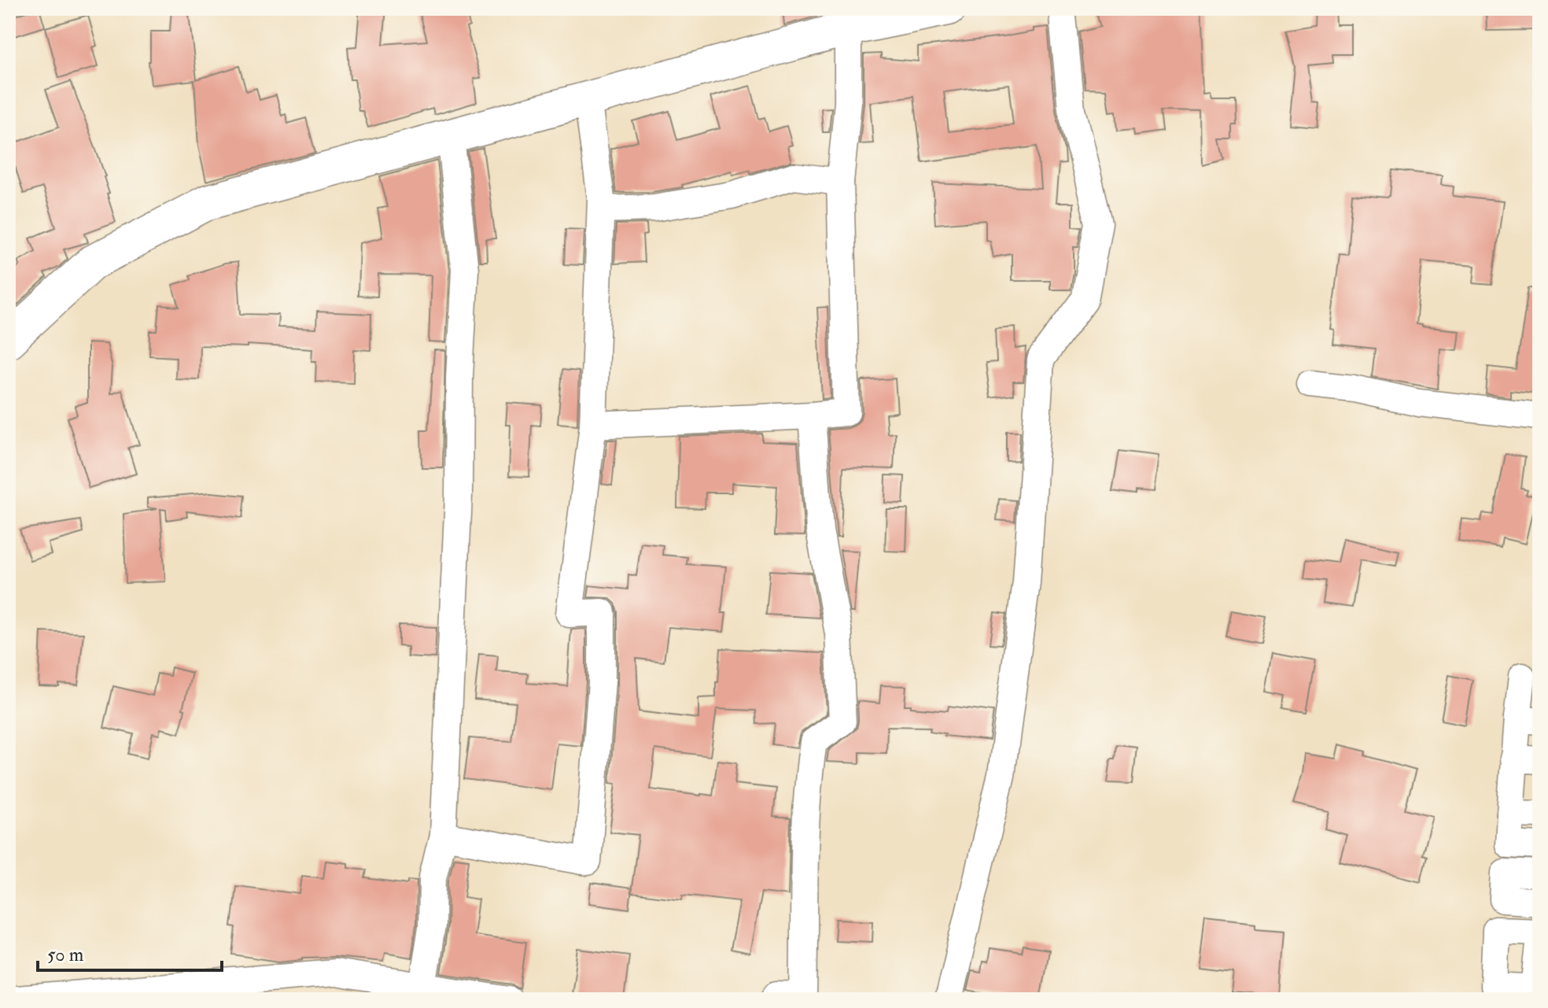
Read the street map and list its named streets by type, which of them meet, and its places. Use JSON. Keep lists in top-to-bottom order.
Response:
{
  "scale_bar": "50 m"
}
